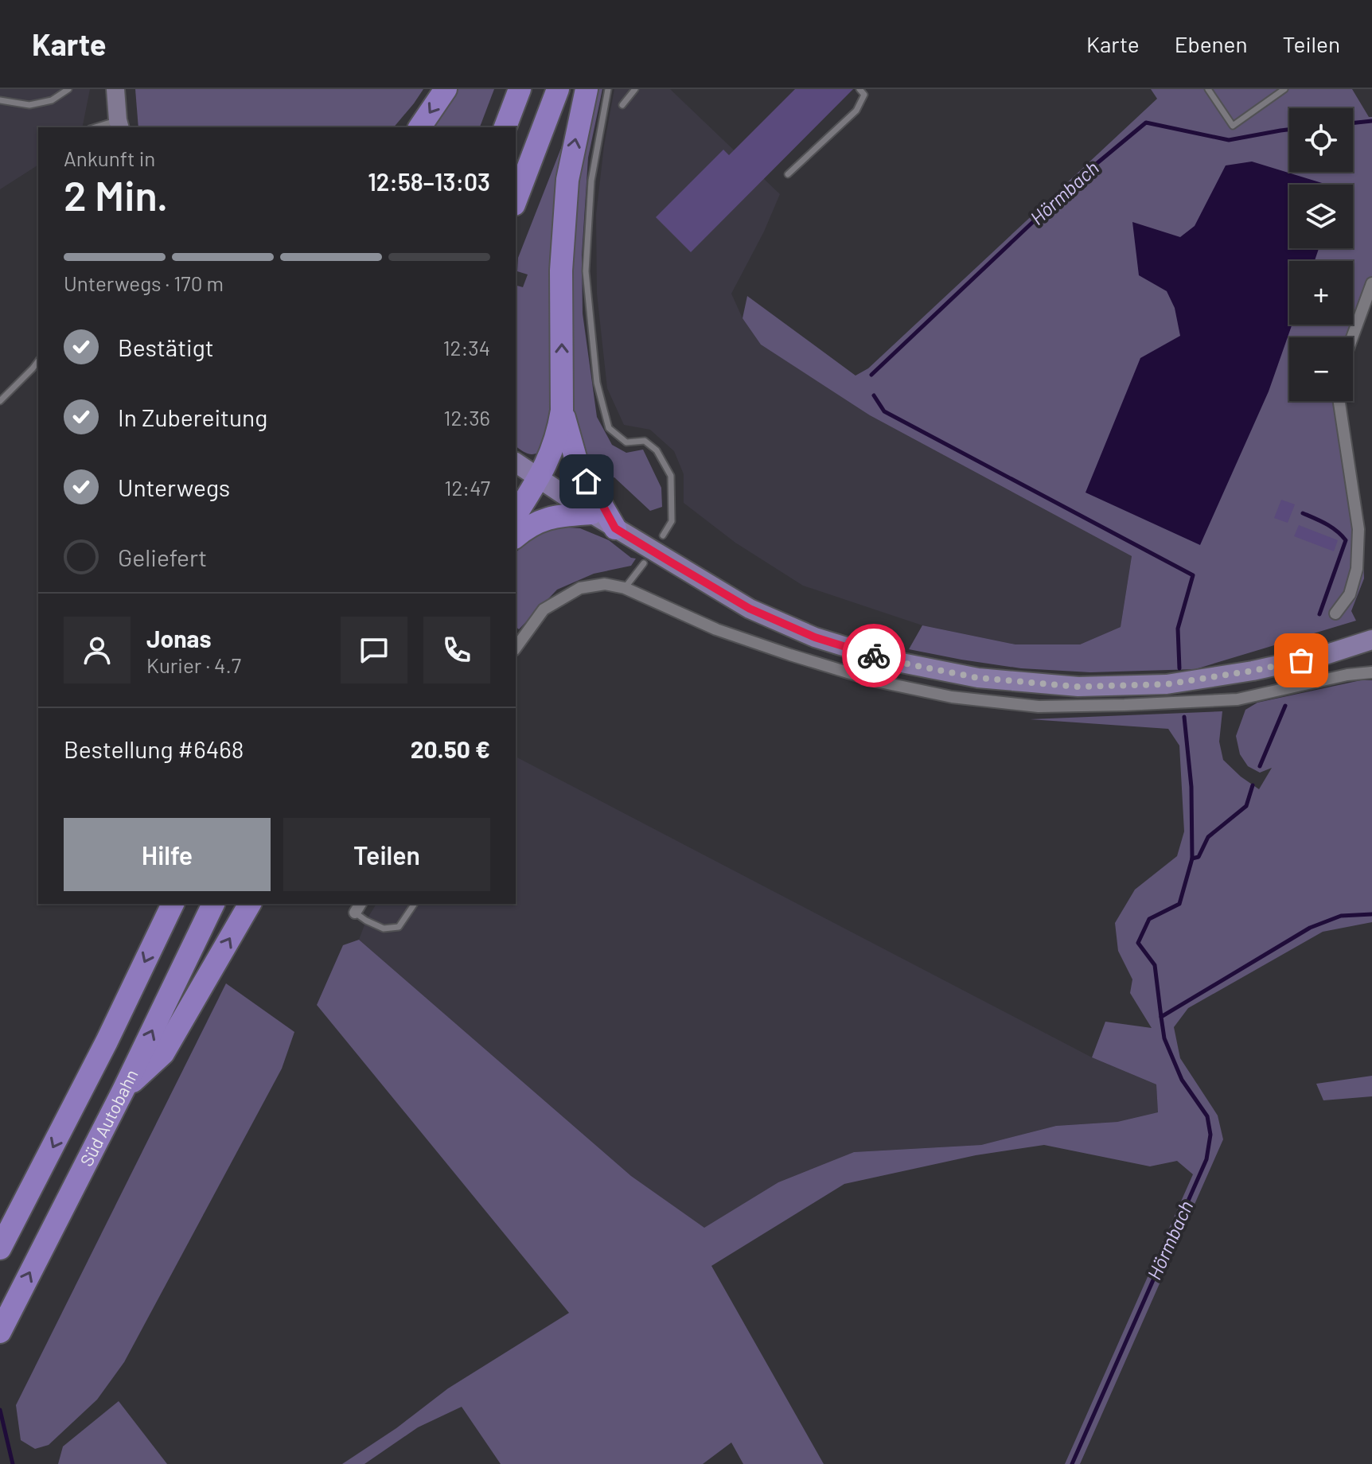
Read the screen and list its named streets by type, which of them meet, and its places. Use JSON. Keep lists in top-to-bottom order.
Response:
{
  "streets": {
    "highway": ["Süd Autobahn"]
  },
  "water": ["Hörmbach"],
  "page": {
    "header": "Karte",
    "nav": ["Karte", "Ebenen", "Teilen"],
    "map_buttons": ["+", "−"],
    "heading": ["2 Min.", "Ankunft in", "12:58–13:03"],
    "panel": [
      "Jonas",
      "Kurier · 4.7",
      "Bestellung #6468",
      "20.50 €"
    ],
    "bar": "Unterwegs · 170 m",
    "list": [
      ["Bestätigt", "12:34"],
      ["In Zubereitung", "12:36"],
      ["Unterwegs", "12:47"],
      "Geliefert"
    ],
    "buttons": ["Hilfe", "Teilen"]
  }
}
